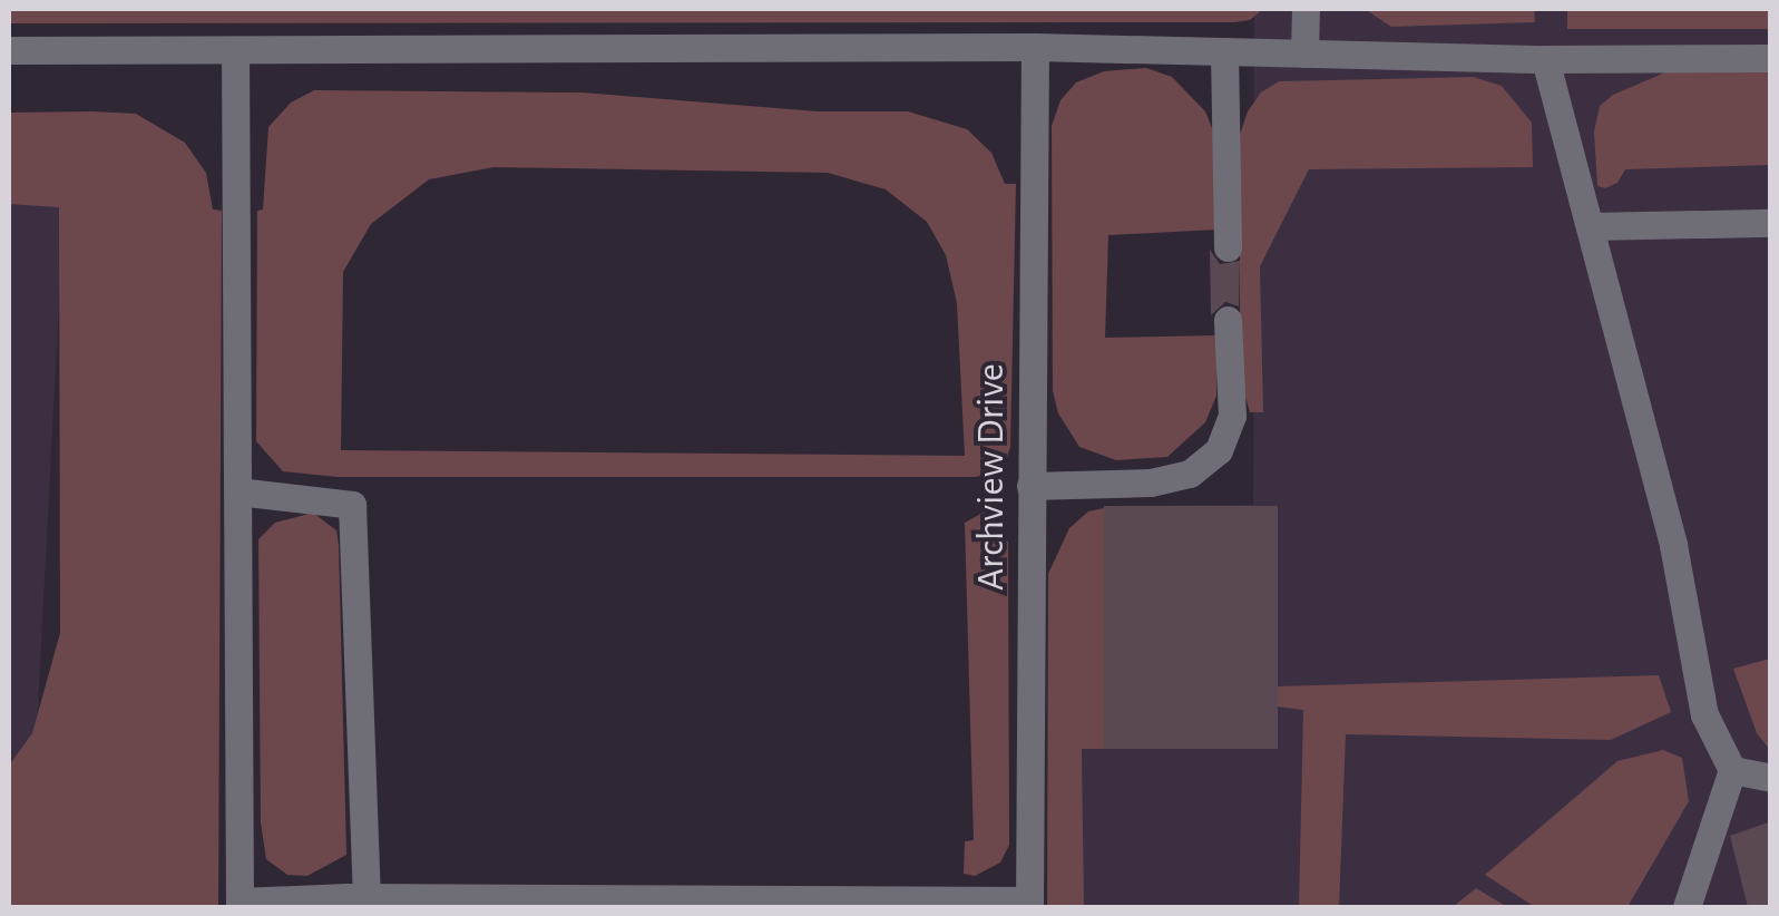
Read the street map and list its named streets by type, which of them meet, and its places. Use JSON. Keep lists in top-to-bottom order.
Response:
{
  "streets": {
    "lane": ["Archview Drive"]
  }
}
